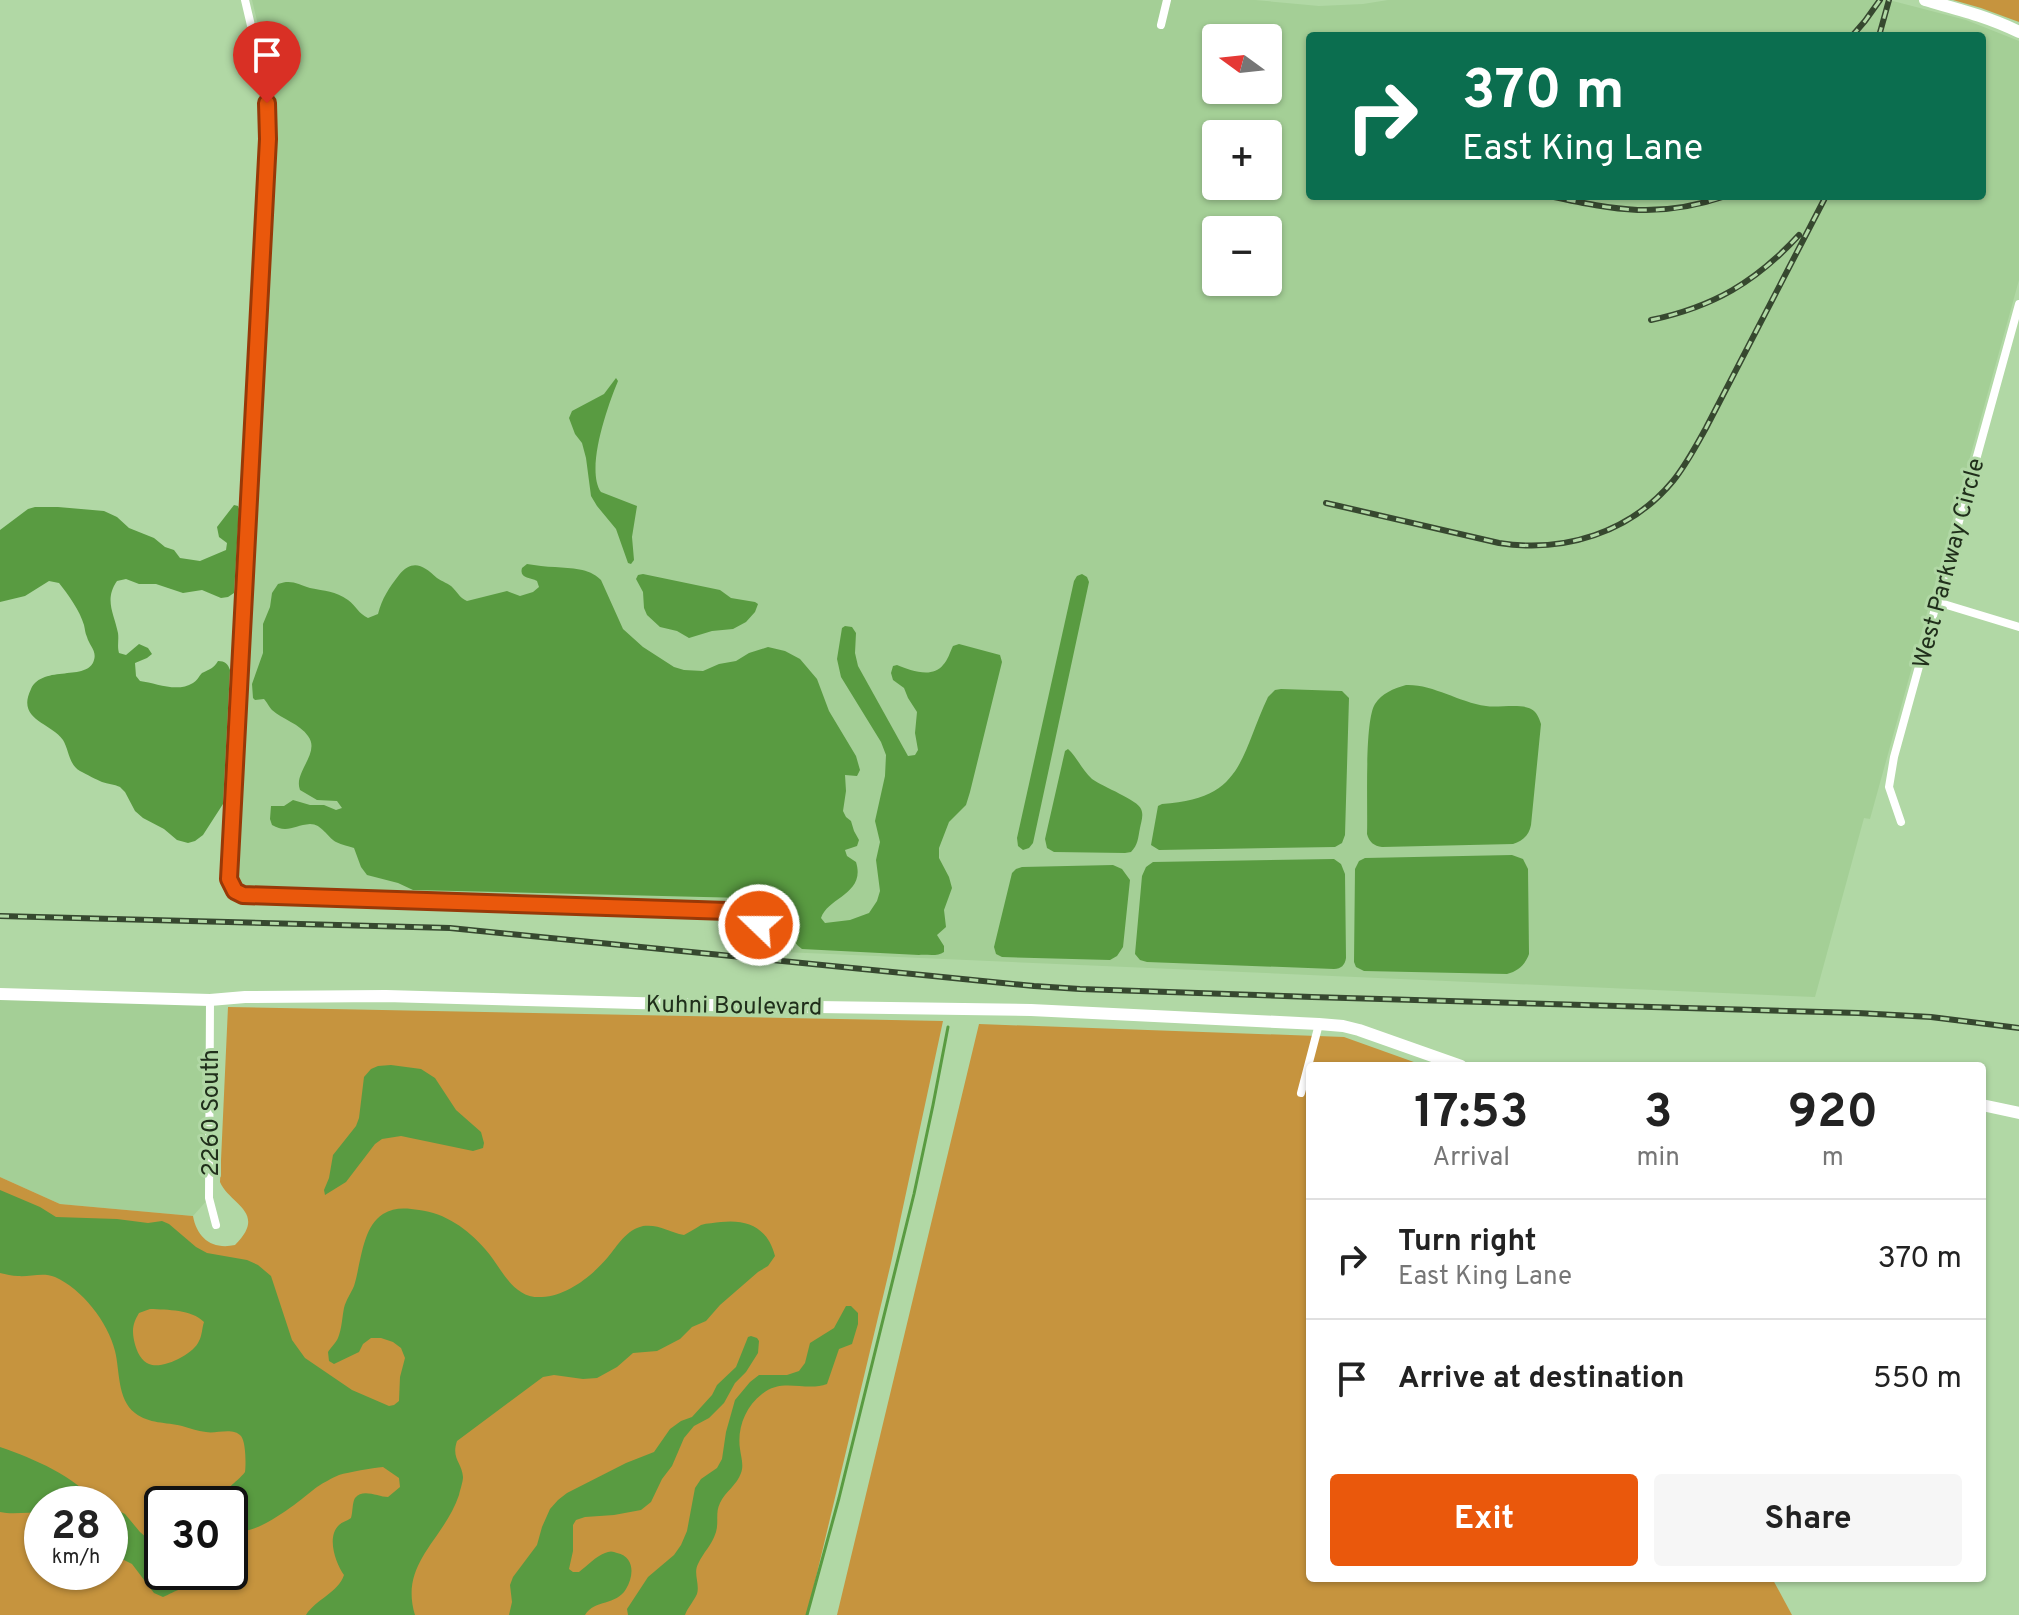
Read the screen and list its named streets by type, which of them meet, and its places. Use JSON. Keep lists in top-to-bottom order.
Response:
{
  "streets": {
    "street": ["West Parkway Circle", "Kuhni Boulevard", "2260 South"]
  },
  "crossings": [
    ["Kuhni Boulevard", "2260 South"]
  ],
  "north": "left",
  "page": {
    "map_buttons": ["+", "−"],
    "turn": ["370 m", "East King Lane"],
    "eta": [
      "17:53",
      "Arrival",
      "3",
      "min",
      "920",
      "m"
    ],
    "list": [
      {
        "name": "Turn right",
        "note": "East King Lane",
        "value": "370 m"
      },
      {
        "name": "Arrive at destination",
        "value": "550 m"
      }
    ],
    "buttons": ["Exit", "Share"],
    "speed": "28 km/h",
    "limit": "30"
  }
}
